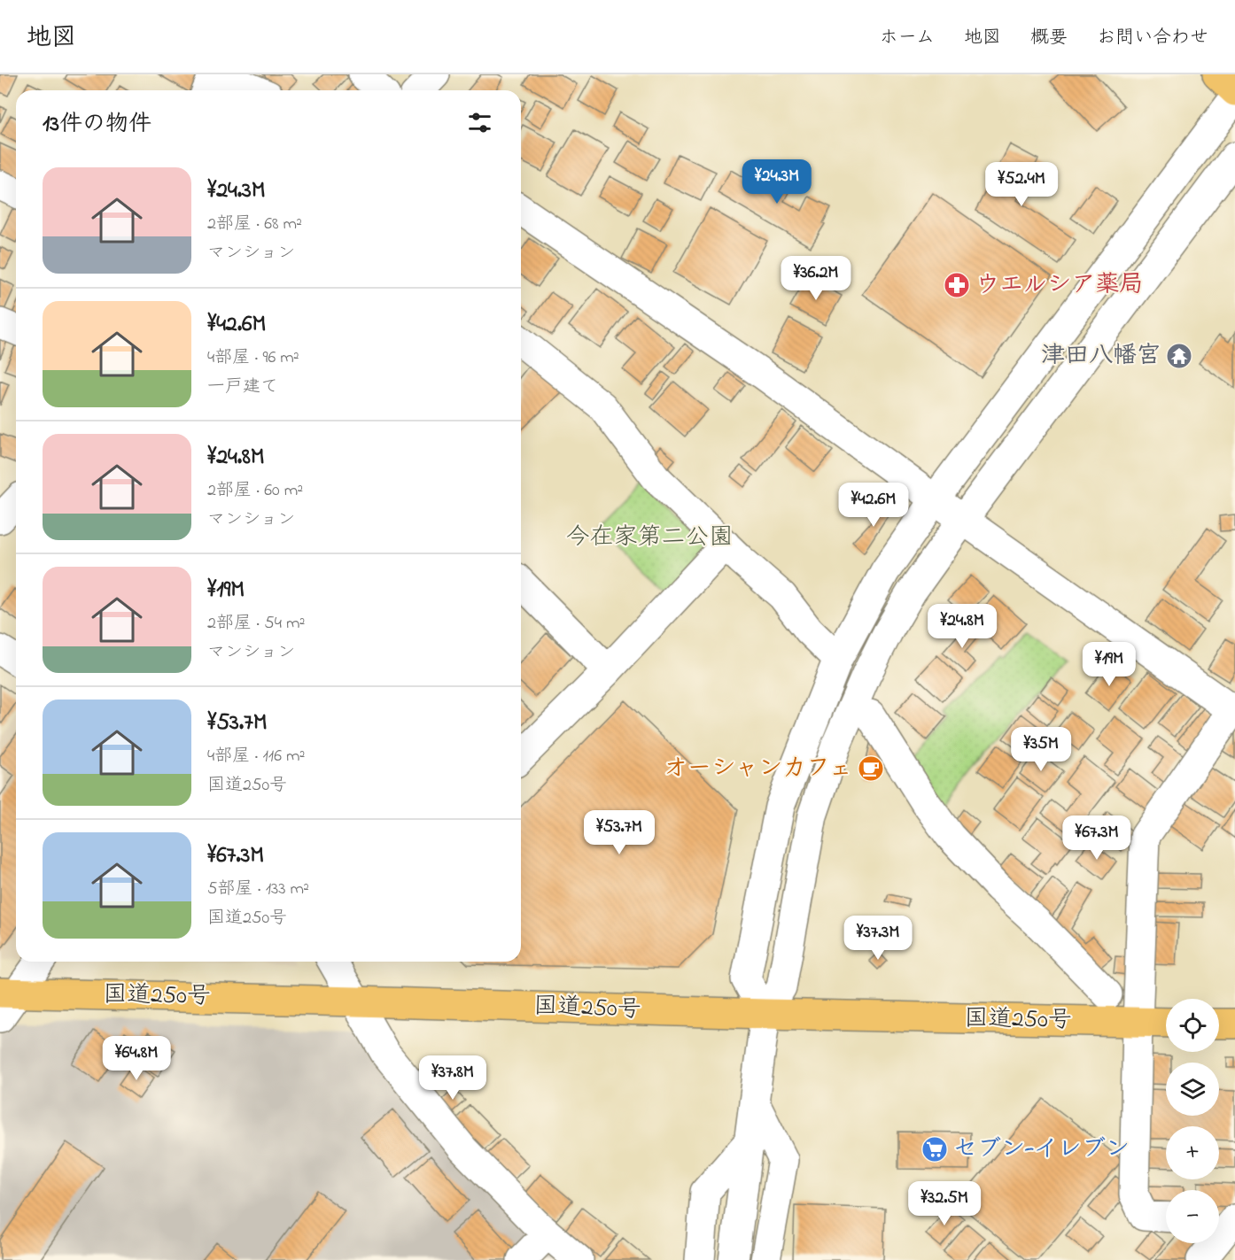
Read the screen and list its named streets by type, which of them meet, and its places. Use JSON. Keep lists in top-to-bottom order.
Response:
{
  "streets": {
    "main road": ["国道250号"]
  },
  "parks": ["今在家第二公園"],
  "places": {
    "pharmacy": ["ウエルシア薬局"],
    "temple": ["津田八幡宮"],
    "cafe": ["オーシャンカフェ"],
    "supermarket": ["セブン-イレブン"]
  },
  "page": {
    "header": "地図",
    "nav": [
      "ホーム",
      "地図",
      "概要",
      "お問い合わせ"
    ],
    "heading": "13件の物件",
    "list": [
      {
        "name": "¥24.3M",
        "note": "2部屋 · 68 m² · マンション"
      },
      {
        "name": "¥42.6M",
        "note": "4部屋 · 96 m² · 一戸建て"
      },
      {
        "name": "¥24.8M",
        "note": "2部屋 · 60 m² · マンション"
      },
      {
        "name": "¥19M",
        "note": "2部屋 · 54 m² · マンション"
      },
      {
        "name": "¥53.7M",
        "note": "4部屋 · 116 m² · 国道250号"
      },
      {
        "name": "¥67.3M",
        "note": "5部屋 · 133 m² · 国道250号"
      }
    ],
    "price": [
      "¥24.3M",
      "¥52.4M",
      "¥36.2M",
      "¥42.6M",
      "¥24.8M",
      "¥19M",
      "¥35M",
      "¥53.7M",
      "¥67.3M",
      "¥37.3M",
      "¥64.8M",
      "¥37.8M",
      "¥32.5M"
    ],
    "map_buttons": ["+", "−"]
  }
}
